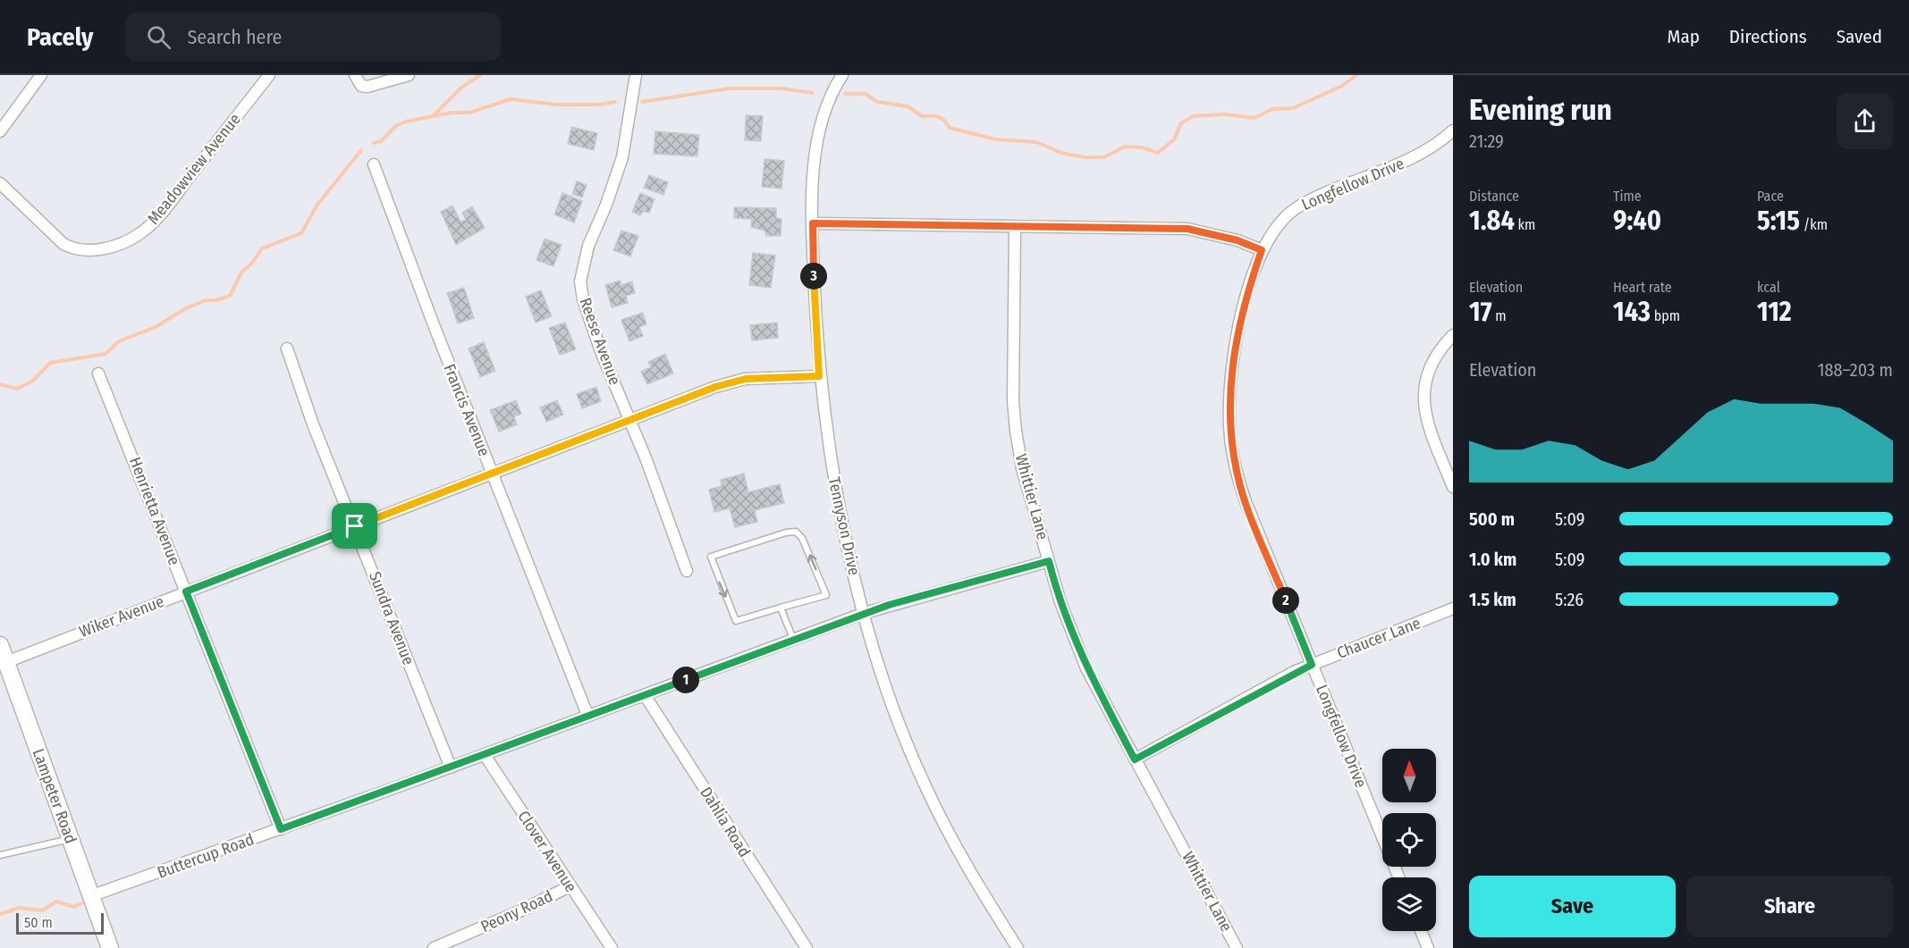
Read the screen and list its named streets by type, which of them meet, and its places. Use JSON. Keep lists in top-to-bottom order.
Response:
{
  "streets": {
    "main road": ["Lampeter Road"],
    "street": [
      "Meadowview Avenue",
      "Longfellow Drive",
      "Reese Avenue",
      "Francis Avenue",
      "Whittier Lane",
      "Henrietta Avenue",
      "Tennyson Drive",
      "Wiker Avenue",
      "Sundra Avenue",
      "Chaucer Lane",
      "Dahlia Road",
      "Clover Avenue",
      "Buttercup Road",
      "Peony Road"
    ]
  },
  "crossings": [
    ["Longfellow Drive", "Chaucer Lane"],
    ["Reese Avenue", "Wiker Avenue"],
    ["Francis Avenue", "Wiker Avenue"],
    ["Francis Avenue", "Buttercup Road"],
    ["Whittier Lane", "Chaucer Lane"],
    ["Whittier Lane", "Buttercup Road"],
    ["Henrietta Avenue", "Wiker Avenue"],
    ["Henrietta Avenue", "Buttercup Road"],
    ["Tennyson Drive", "Wiker Avenue"],
    ["Tennyson Drive", "Buttercup Road"],
    ["Wiker Avenue", "Sundra Avenue"],
    ["Wiker Avenue", "Lampeter Road"],
    ["Sundra Avenue", "Buttercup Road"],
    ["Lampeter Road", "Buttercup Road"],
    ["Dahlia Road", "Buttercup Road"],
    ["Clover Avenue", "Buttercup Road"],
    ["Clover Avenue", "Peony Road"]
  ],
  "scale_bar": "50 m",
  "north": "top",
  "page": {
    "header": "Pacely",
    "search": "Search here",
    "nav": ["Map", "Directions", "Saved"],
    "heading": ["Evening run", "21:29"],
    "stats": [
      ["Distance", "1.84 km"],
      ["Time", "9:40"],
      ["Pace", "5:15 /km"],
      ["Elevation", "17 m"],
      ["Heart rate", "143 bpm"],
      ["kcal", "112"]
    ],
    "pins": ["3", "2", "1"],
    "chart": ["Elevation", "188–203 m"],
    "list": [
      {
        "name": "500 m",
        "note": "5:09"
      },
      {
        "name": "1.0 km",
        "note": "5:09"
      },
      {
        "name": "1.5 km",
        "note": "5:26"
      }
    ],
    "buttons": ["Save", "Share"],
    "scale": "50 m"
  }
}
